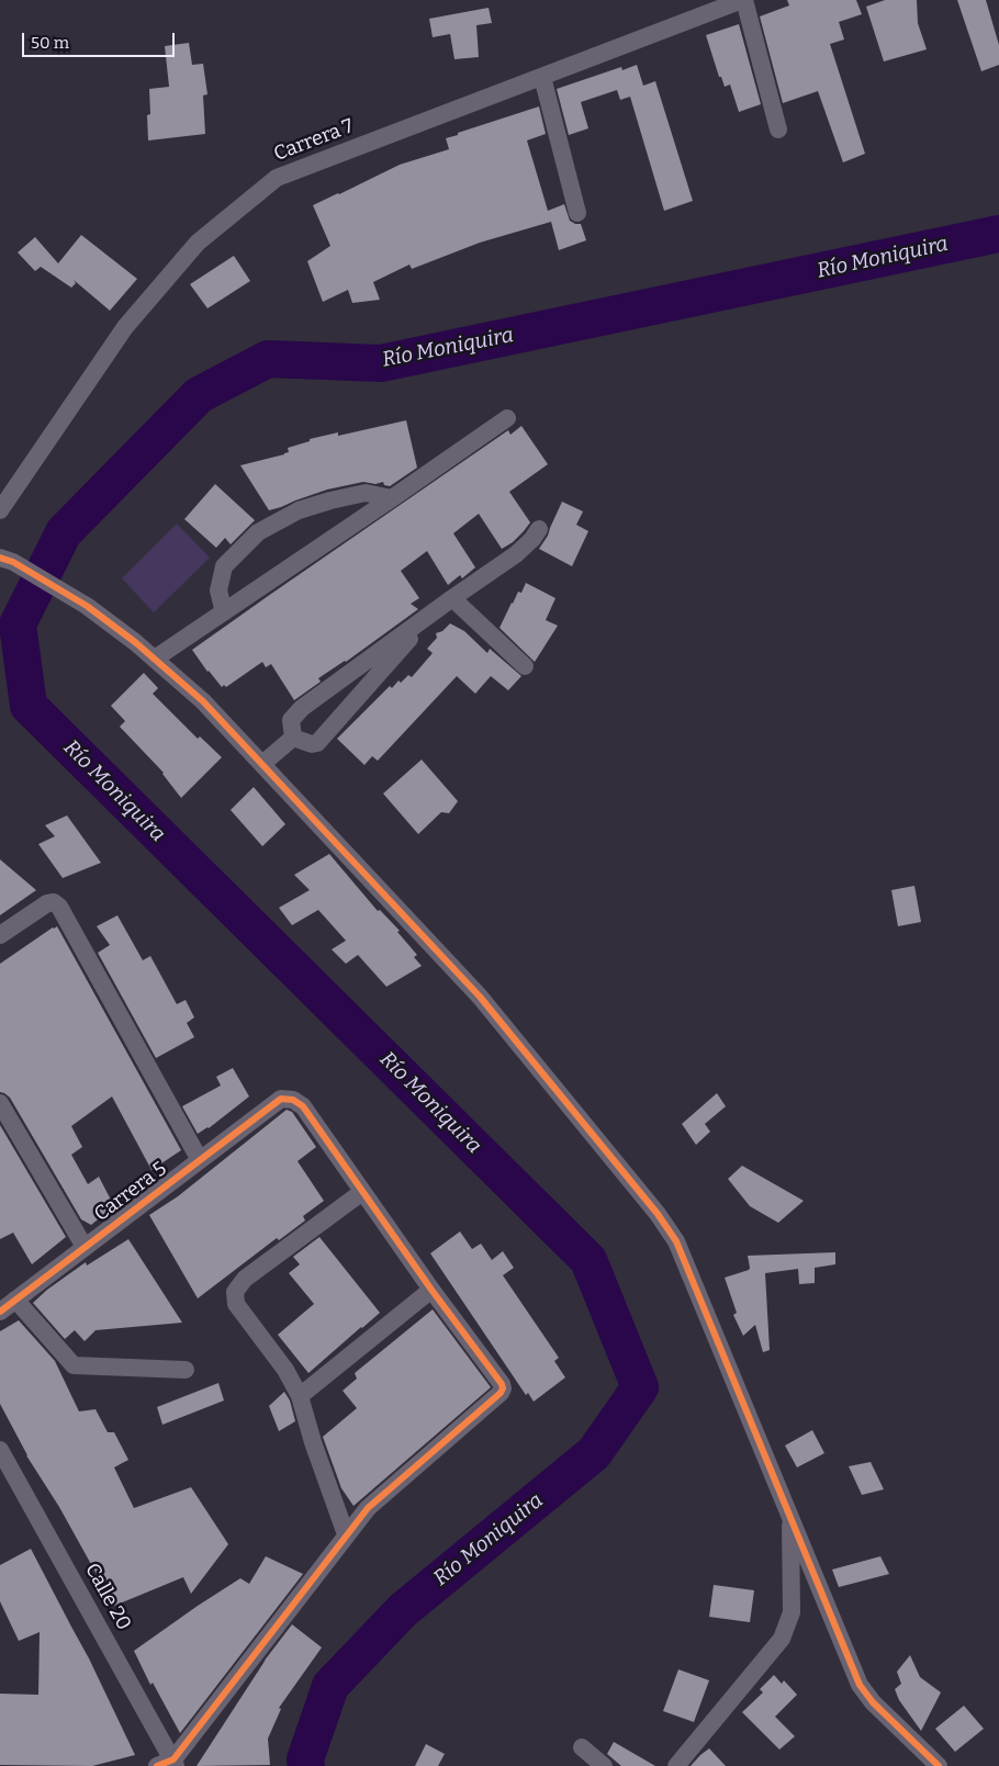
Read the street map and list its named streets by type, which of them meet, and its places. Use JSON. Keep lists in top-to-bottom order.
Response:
{
  "streets": {
    "street": ["Carrera 7", "Carrera 5", "Calle 20"]
  },
  "water": ["Río Moniquira"],
  "scale_bar": "50 m"
}
